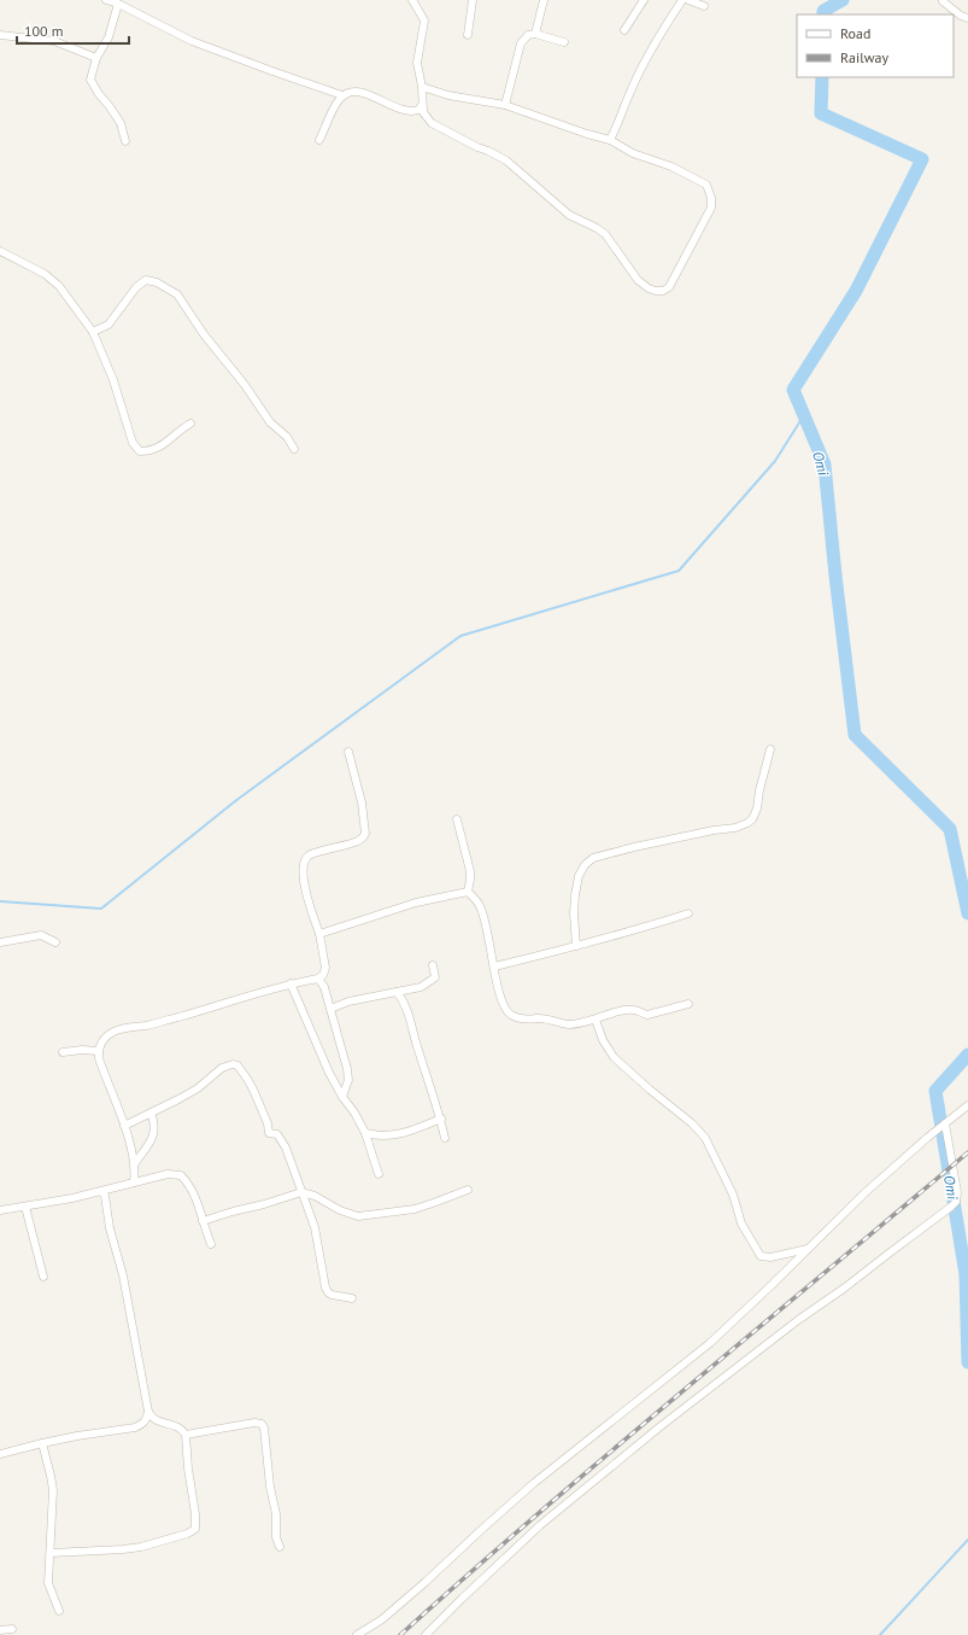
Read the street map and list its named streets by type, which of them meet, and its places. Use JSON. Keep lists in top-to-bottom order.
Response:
{
  "water": ["Omi"],
  "legend": ["Road", "Railway"],
  "scale_bar": "100 m"
}
